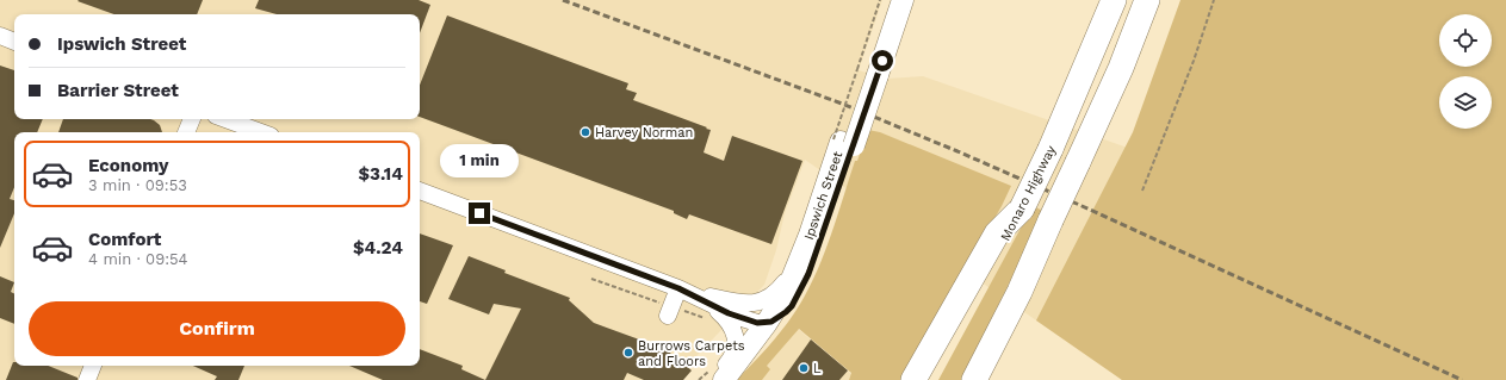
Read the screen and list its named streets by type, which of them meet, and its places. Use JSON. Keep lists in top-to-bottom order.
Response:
{
  "streets": {
    "highway": ["Monaro Highway"],
    "main road": ["Ipswich Street"]
  },
  "places": ["Harvey Norman", "Burrows Carpets and Floors", "L"],
  "page": {
    "banner": ["Ipswich Street", "Barrier Street"],
    "list": [
      {
        "name": "Economy",
        "note": "3 min · 09:53",
        "value": "$3.14"
      },
      {
        "name": "Comfort",
        "note": "4 min · 09:54",
        "value": "$4.24"
      }
    ],
    "bubble": "1 min",
    "buttons": "Confirm"
  }
}
